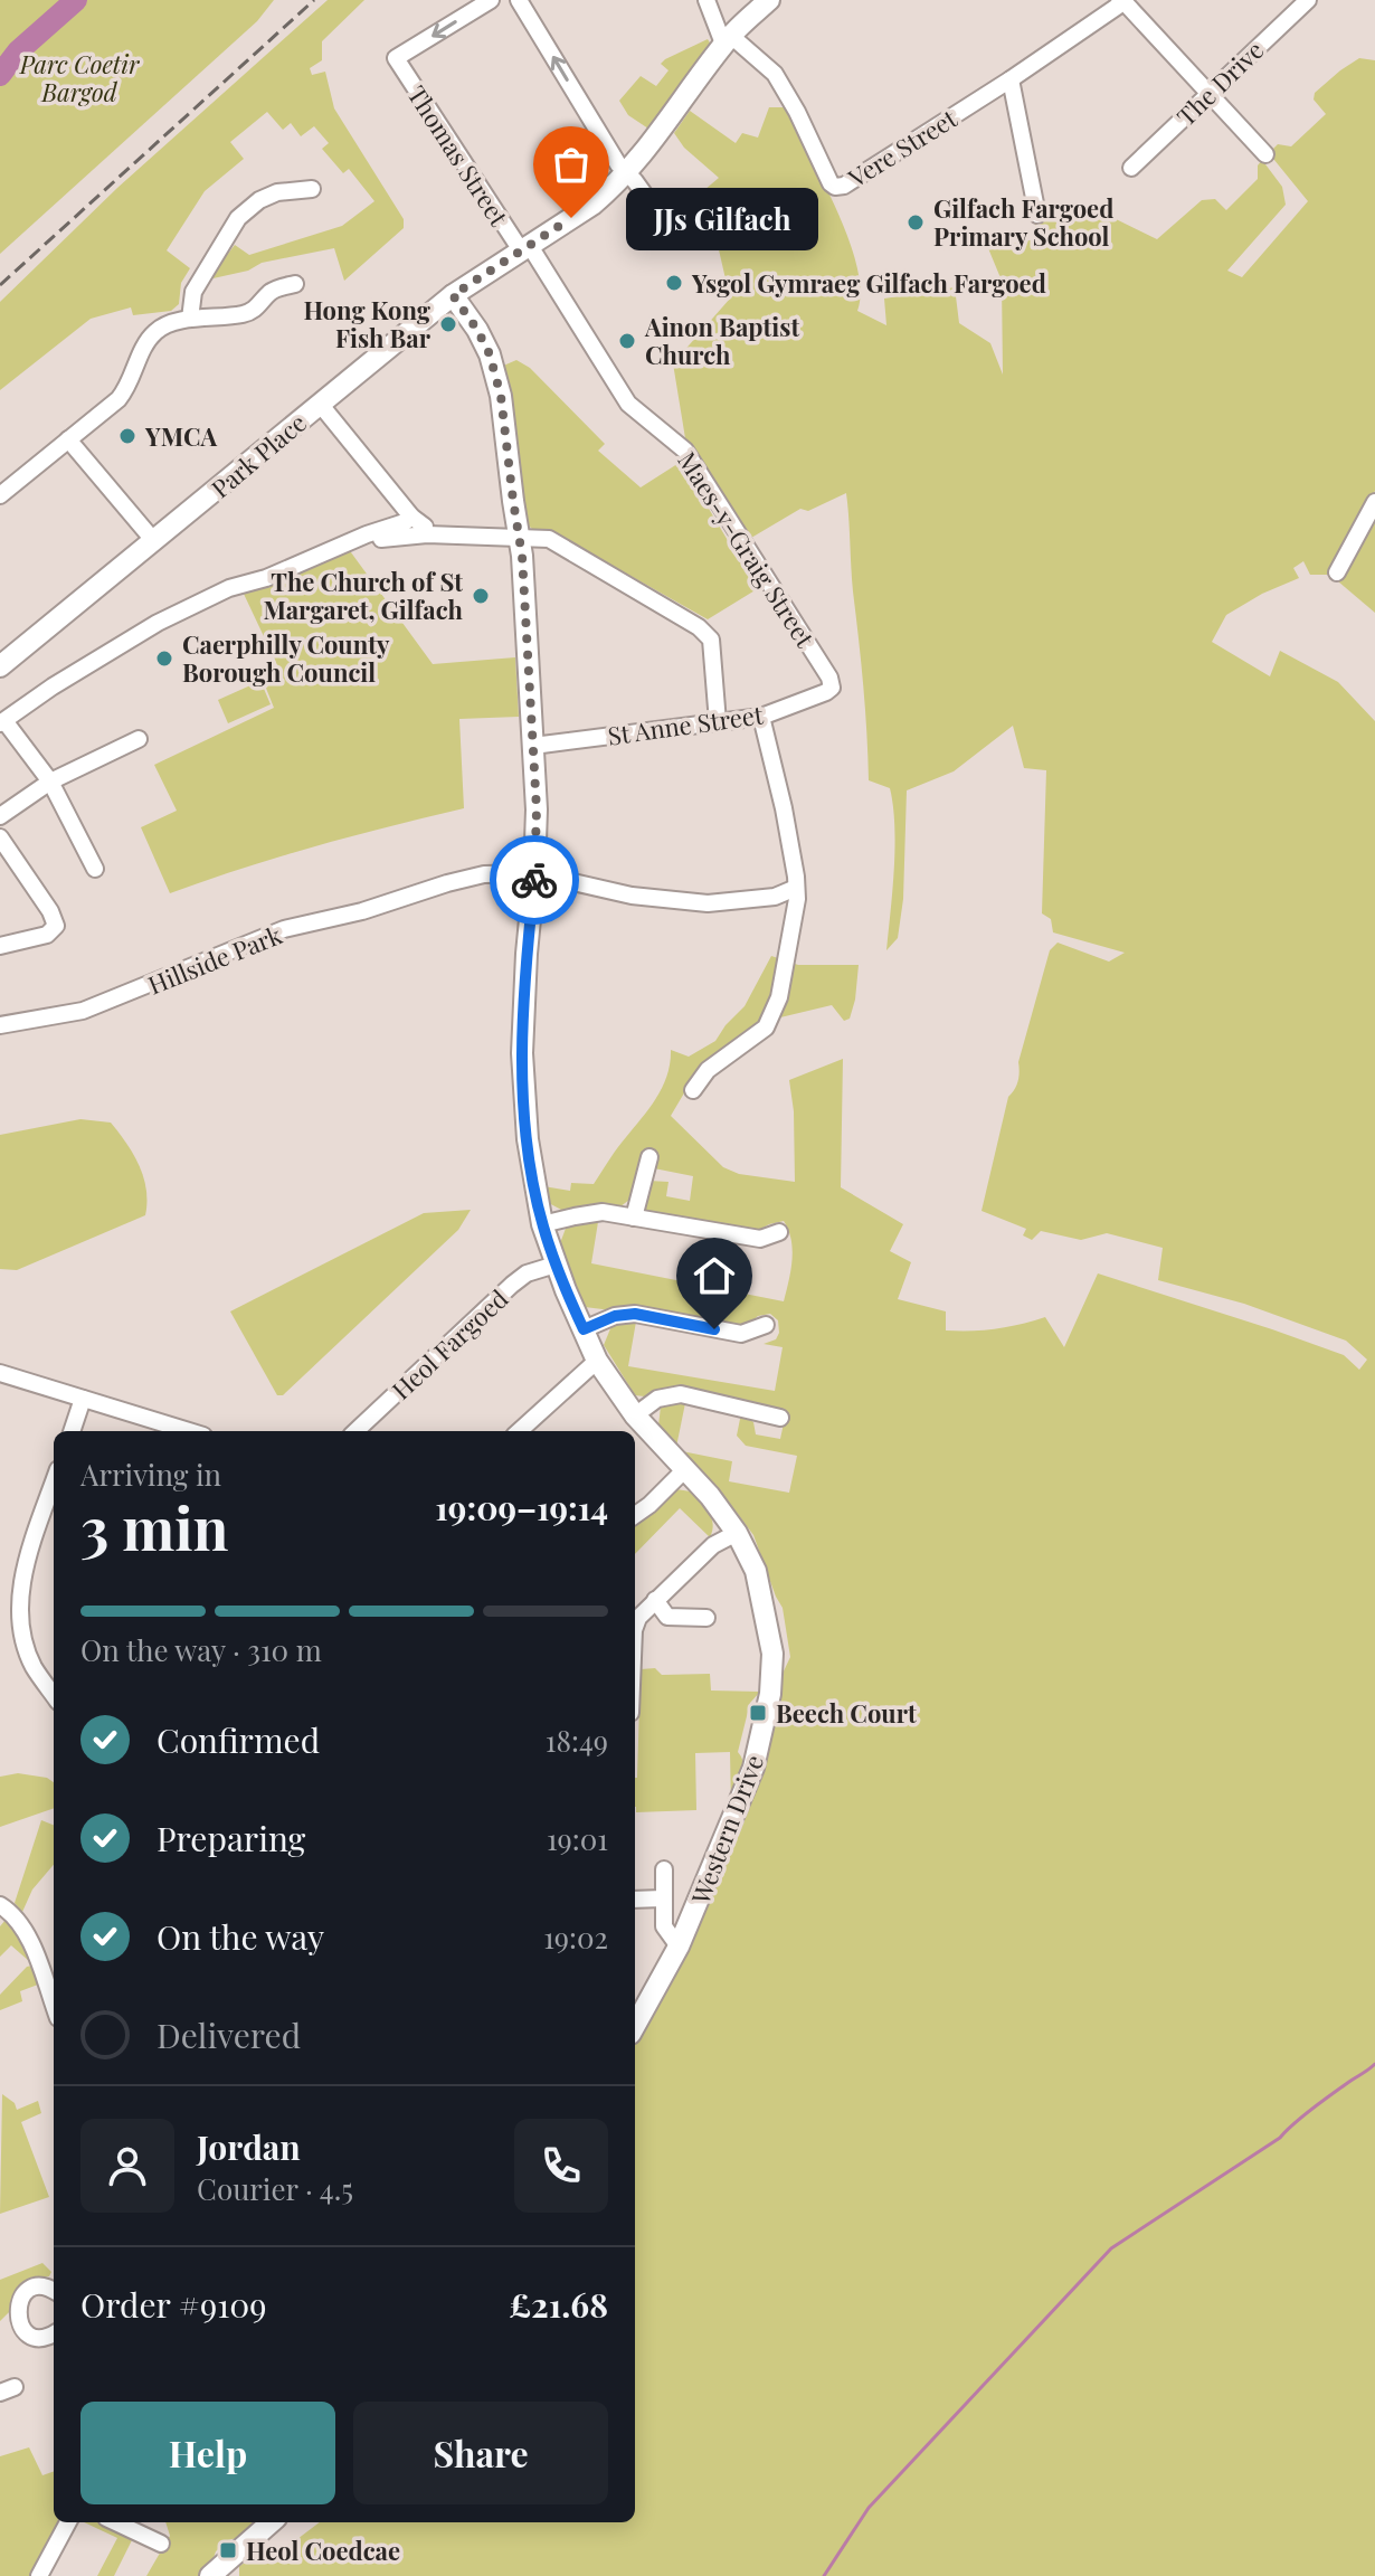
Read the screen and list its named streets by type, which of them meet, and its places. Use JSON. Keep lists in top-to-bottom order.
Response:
{
  "streets": {
    "street": [
      "The Drive",
      "Vere Street",
      "Thomas Street",
      "Park Place",
      "Maes-y-Graig Street",
      "St Anne Street",
      "Hillside Park",
      "Heol Fargoed",
      "Western Drive"
    ]
  },
  "crossings": [
    ["Vere Street", "Park Place"],
    ["Thomas Street", "Park Place"],
    ["Thomas Street", "Maes-y-Graig Street"],
    ["Park Place", "Maes-y-Graig Street"],
    ["Park Place", "Western Drive"],
    ["Maes-y-Graig Street", "St Anne Street"],
    ["St Anne Street", "Western Drive"],
    ["Hillside Park", "Western Drive"],
    ["Heol Fargoed", "Western Drive"]
  ],
  "parks": ["Parc Coetir Bargod"],
  "places": {
    "other": [
      "JJs Gilfach",
      "Gilfach Fargoed Primary School",
      "Ysgol Gymraeg Gilfach Fargoed",
      "Hong Kong Fish Bar",
      "Ainon Baptist Church",
      "YMCA",
      "The Church of St Margaret, Gilfach",
      "Caerphilly County Borough Council"
    ],
    "transit": ["Beech Court", "Heol Coedcae"]
  },
  "page": {
    "bubble": "JJs Gilfach",
    "heading": ["3 min", "Arriving in", "19:09–19:14"],
    "panel": [
      "Jordan",
      "Courier · 4.5",
      "Order #9109",
      "£21.68"
    ],
    "bar": "On the way · 310 m",
    "list": [
      ["Confirmed", "18:49"],
      ["Preparing", "19:01"],
      ["On the way", "19:02"],
      "Delivered"
    ],
    "buttons": ["Help", "Share"]
  }
}
